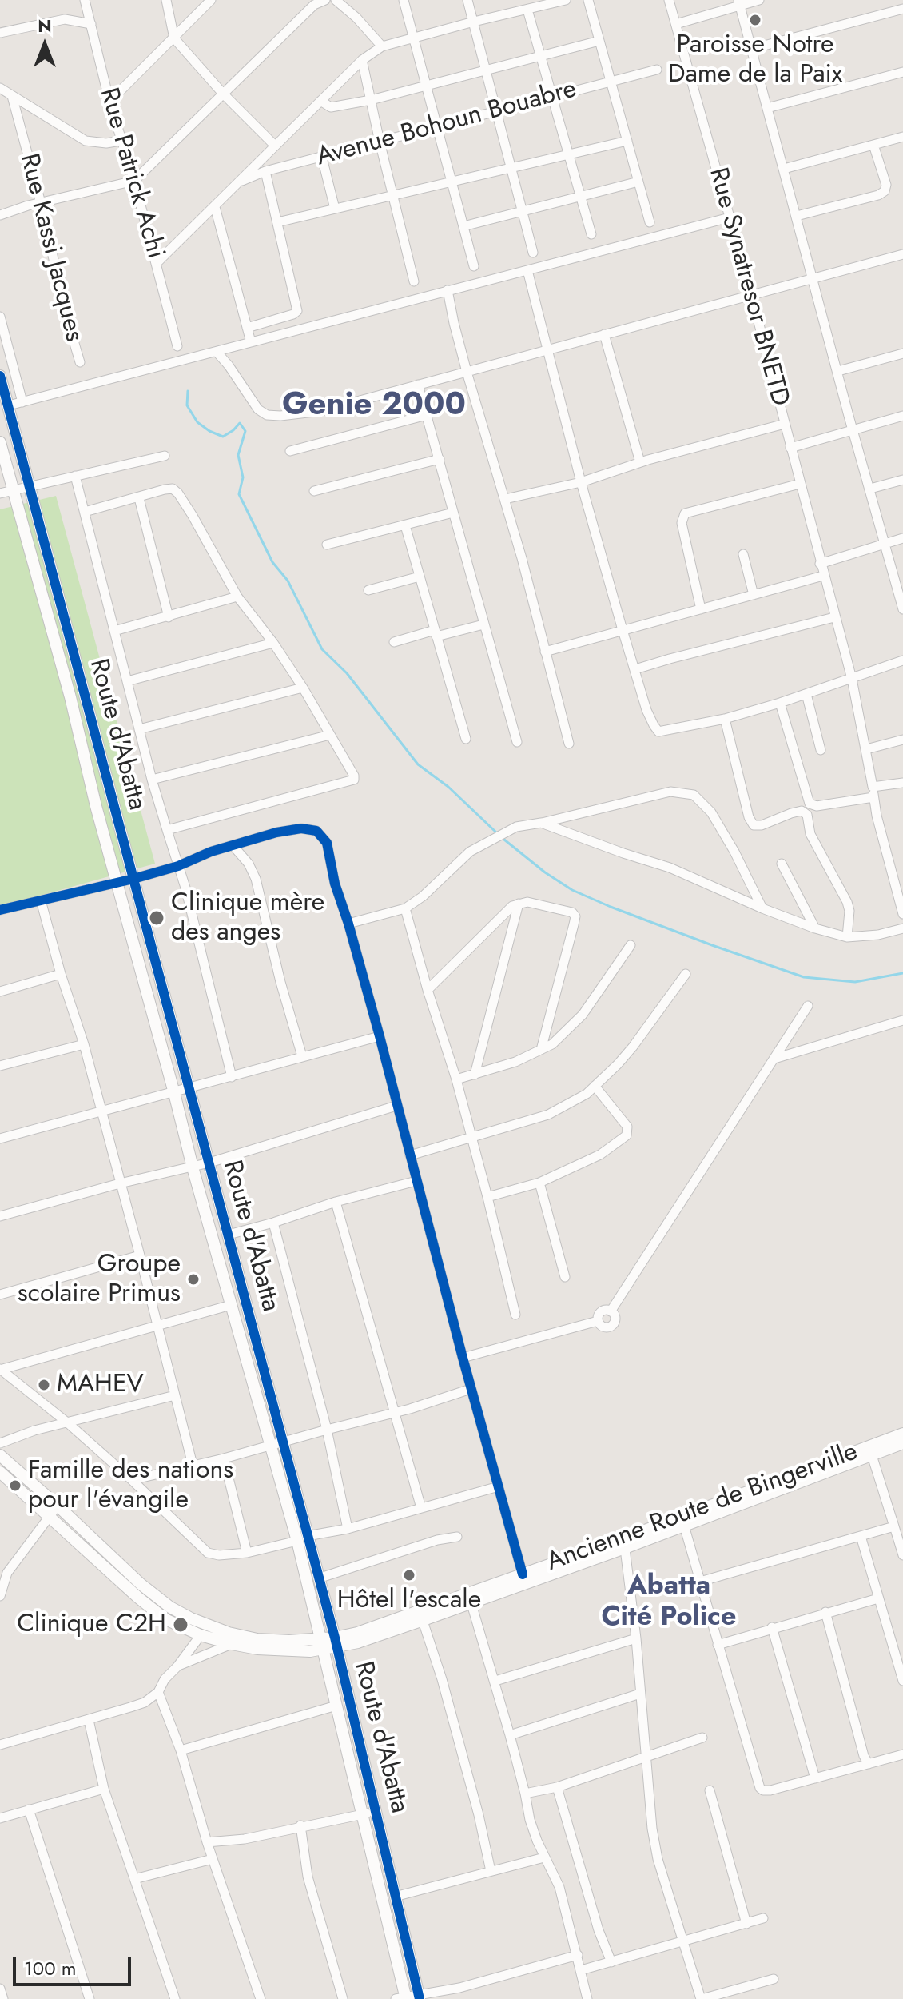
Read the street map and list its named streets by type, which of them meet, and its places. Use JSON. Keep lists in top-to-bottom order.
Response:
{
  "streets": {
    "street": [
      "Avenue Bohoun Bouabre",
      "Rue Patrick Achi",
      "Rue Kassi Jacques",
      "Rue Synatresor BNETD",
      "Route d'Abatta",
      "Ancienne Route de Bingerville"
    ]
  },
  "crossings": [
    ["Route d'Abatta", "Ancienne Route de Bingerville"]
  ],
  "districts": ["Genie 2000", "Abatta Cité Police"],
  "places": [
    "Paroisse Notre Dame de la Paix",
    "Clinique mère des anges",
    "Groupe scolaire Primus",
    "MAHEV",
    "Famille des nations pour l'évangile",
    "Hôtel l'escale",
    "Clinique C2H"
  ],
  "scale_bar": "100 m",
  "north": "top"
}
